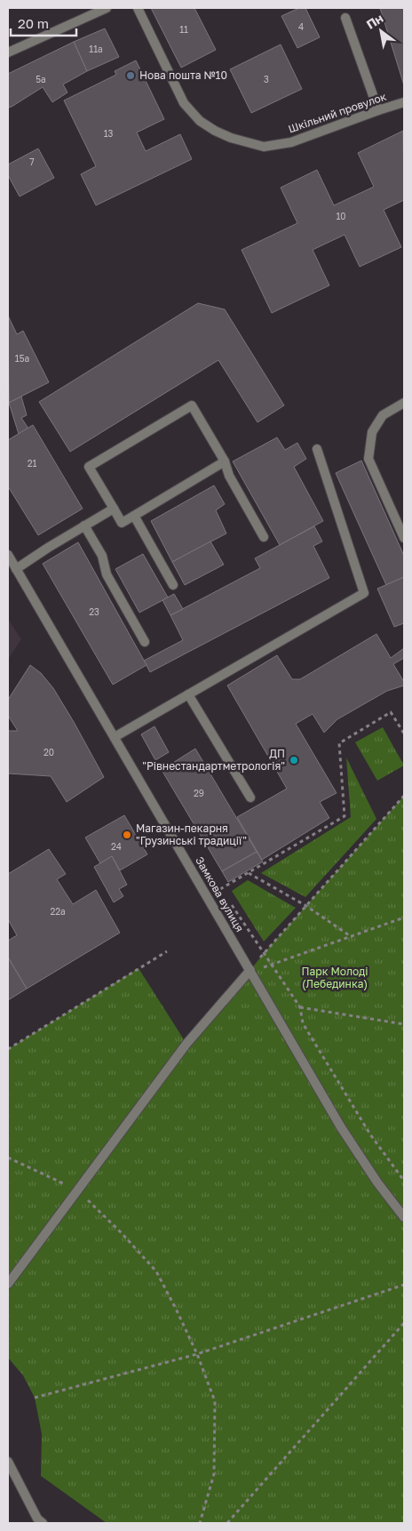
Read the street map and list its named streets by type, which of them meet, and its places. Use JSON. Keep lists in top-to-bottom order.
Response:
{
  "streets": {
    "street": ["Шкільний провулок", "Замкова вулиця"]
  },
  "parks": ["Парк Молоді (Лебединка)"],
  "places": ["Нова пошта №10", "ДП \"Рівнестандартметрологія\"", "Магазин-пекарня \"Грузинські традиції\""],
  "house_numbers": [
    "4",
    "11",
    "11а",
    "5а",
    "3",
    "13",
    "7",
    "10",
    "15а",
    "21",
    "23",
    "20",
    "29",
    "24",
    "22а"
  ],
  "scale_bar": "20 m",
  "north": "top left"
}
